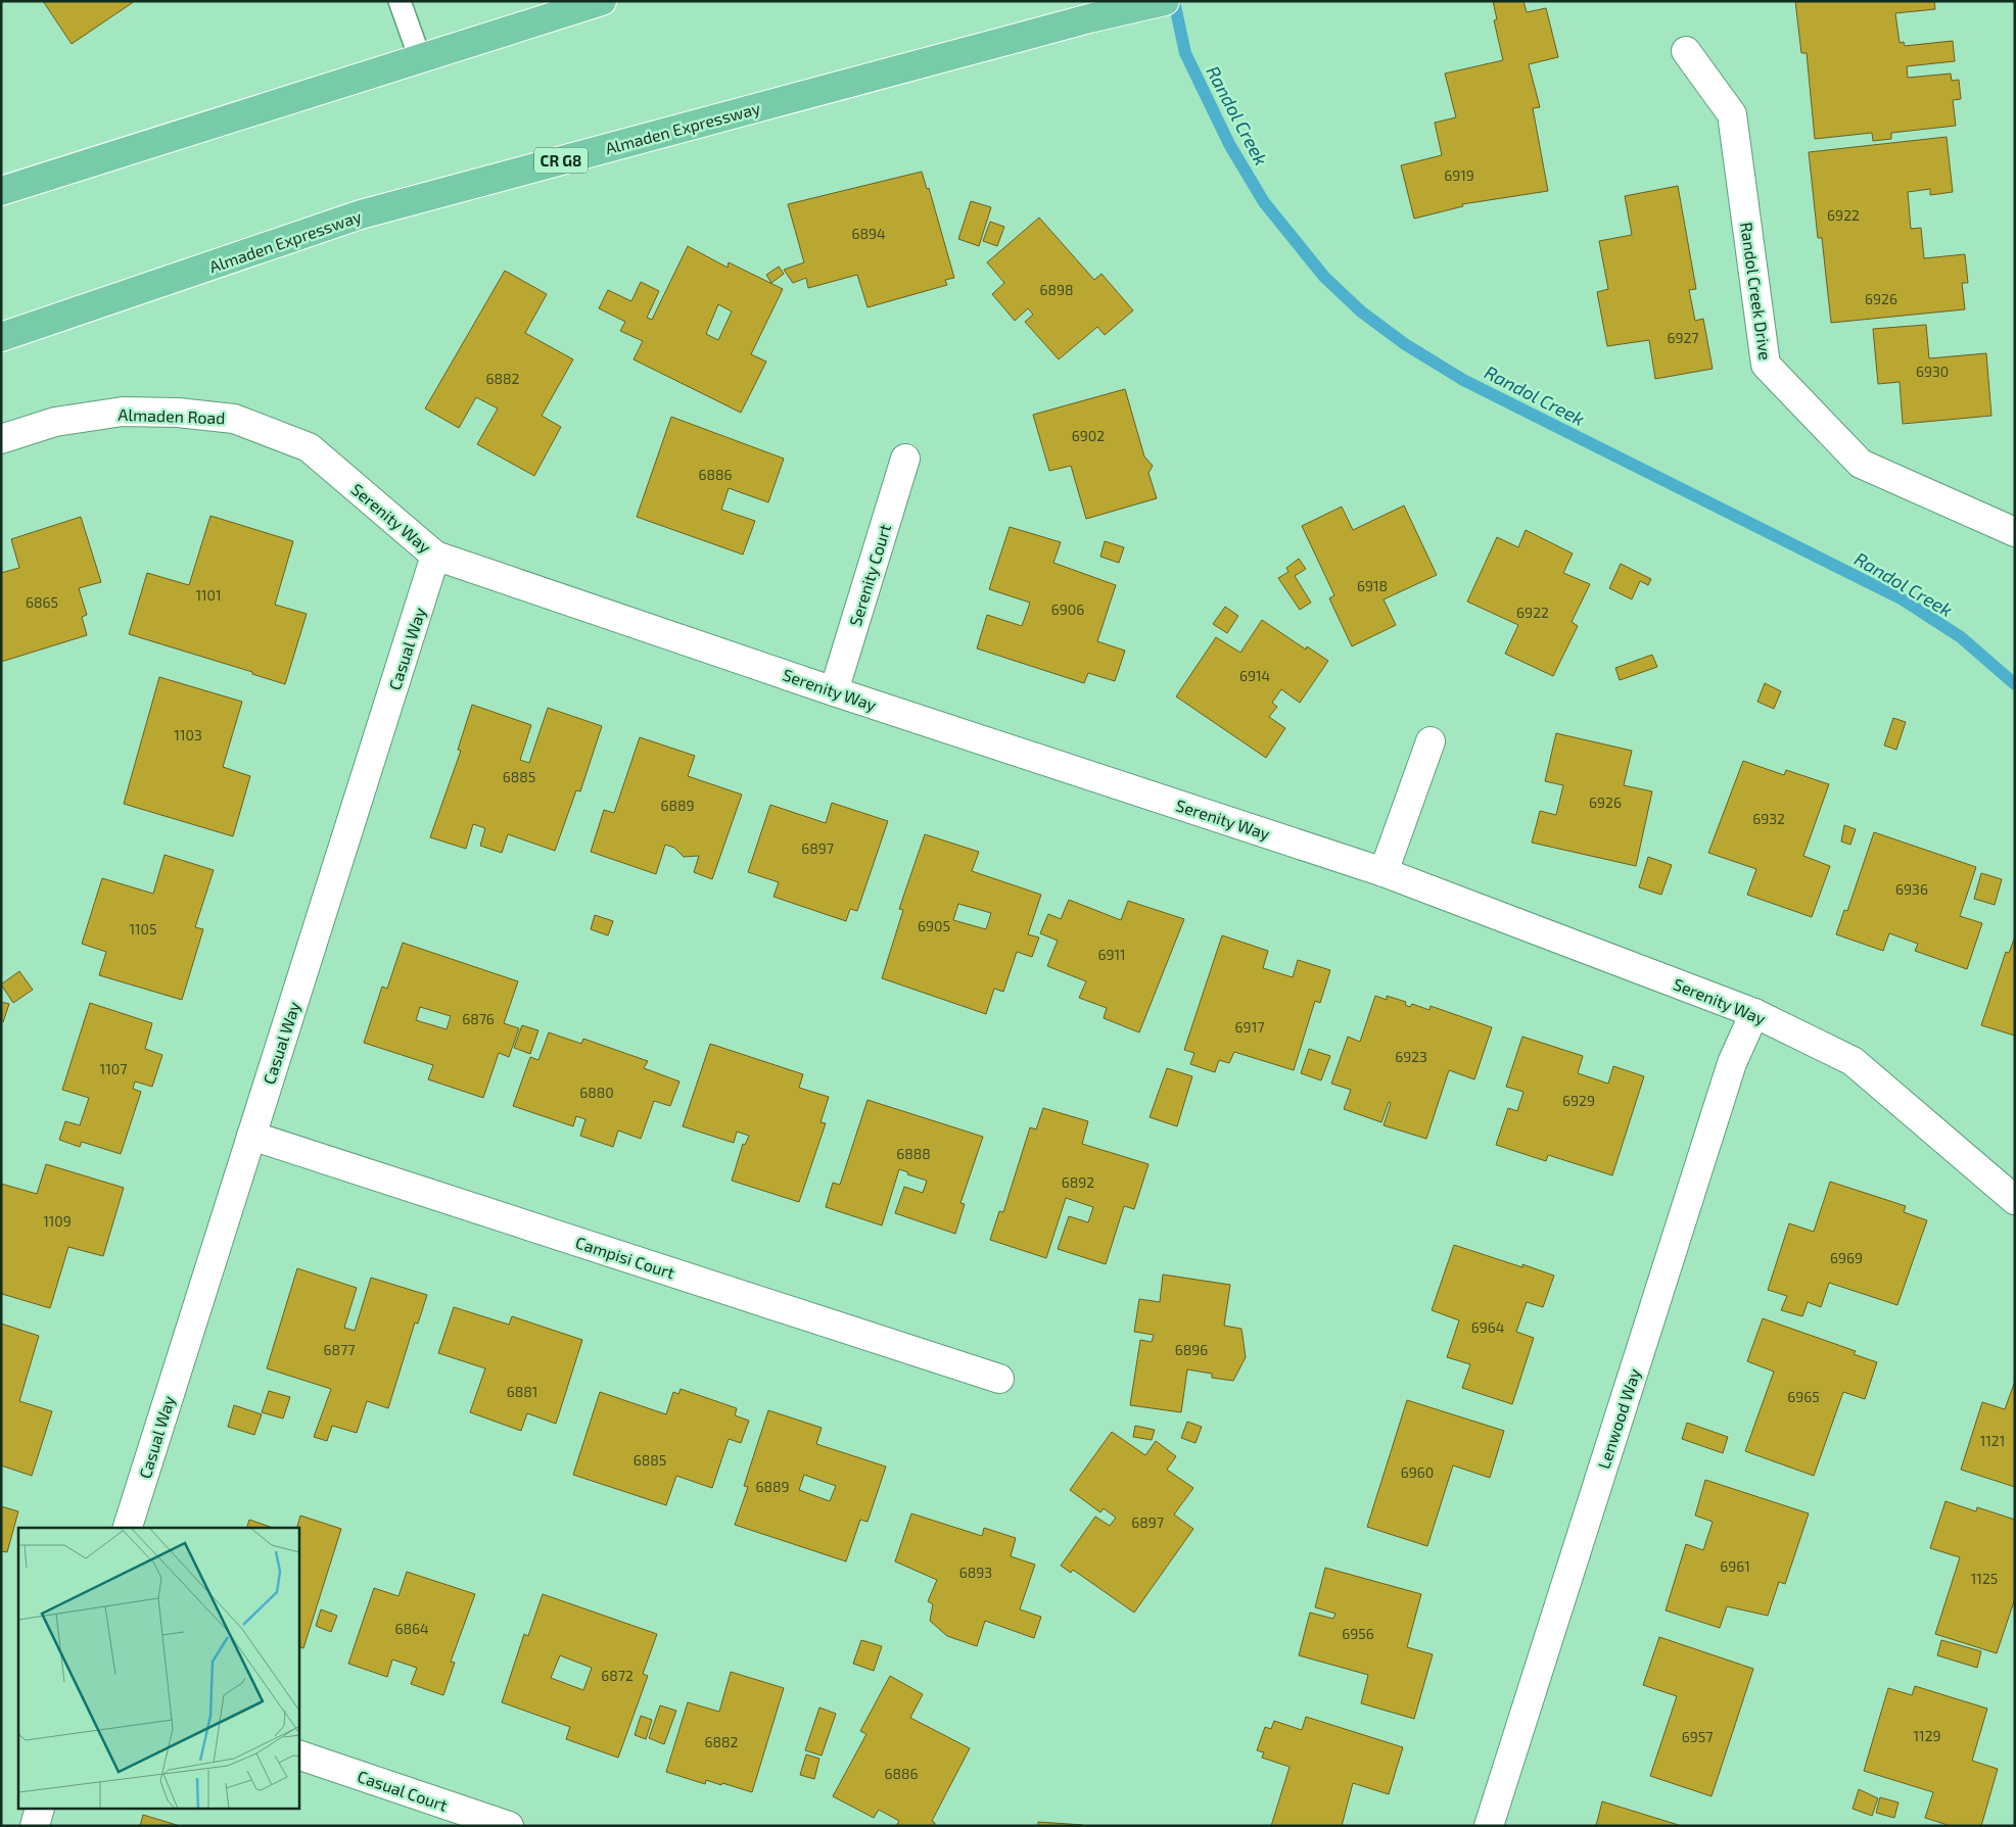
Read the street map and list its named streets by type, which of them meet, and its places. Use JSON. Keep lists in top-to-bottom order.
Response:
{
  "streets": {
    "main road": ["Almaden Expressway", "CR G8"],
    "street": [
      "Randol Creek Drive",
      "Almaden Road",
      "Serenity Way",
      "Serenity Court",
      "Casual Way",
      "Campisi Court",
      "Lenwood Way",
      "Casual Court"
    ]
  },
  "crossings": [
    ["Almaden Road", "Serenity Way"],
    ["Serenity Way", "Serenity Court"],
    ["Serenity Way", "Casual Way"],
    ["Serenity Way", "Lenwood Way"],
    ["Casual Way", "Campisi Court"]
  ],
  "water": ["Randol Creek"],
  "house_numbers": [
    "6919",
    "6922",
    "6894",
    "6898",
    "6926",
    "6927",
    "6930",
    "6882",
    "6902",
    "6886",
    "6918",
    "1101",
    "6865",
    "6906",
    "6922",
    "6914",
    "1103",
    "6885",
    "6926",
    "6889",
    "6932",
    "6897",
    "6936",
    "6905",
    "1105",
    "6911",
    "6876",
    "6917",
    "6923",
    "1107",
    "6880",
    "6929",
    "6888",
    "6892",
    "1109",
    "6969",
    "6964",
    "6877",
    "6896",
    "6881",
    "6965",
    "1121",
    "6885",
    "6960",
    "6889",
    "6897",
    "6961",
    "6893",
    "1125",
    "6864",
    "6956",
    "6872",
    "1129",
    "6957",
    "6882",
    "6886"
  ]
}
